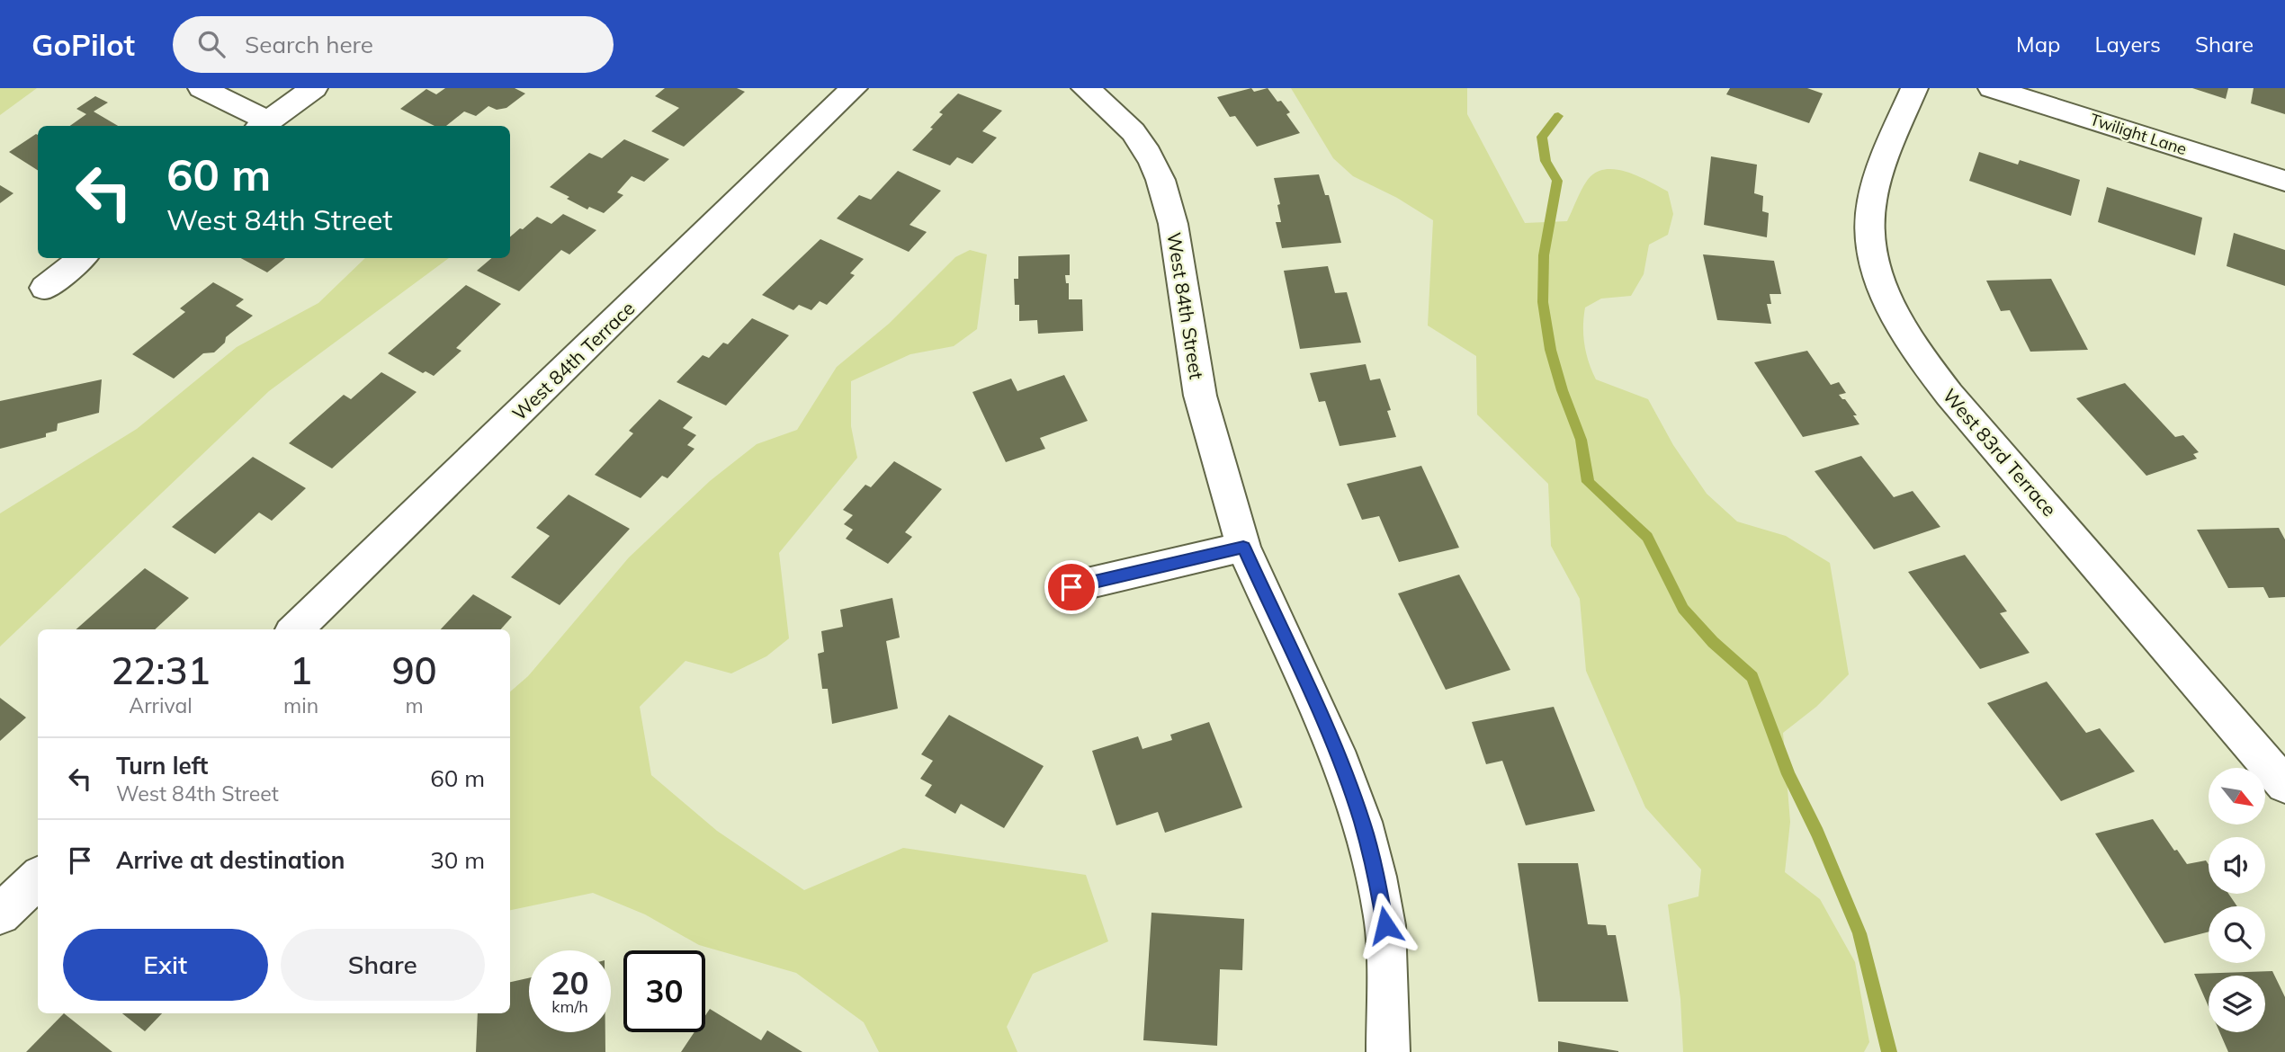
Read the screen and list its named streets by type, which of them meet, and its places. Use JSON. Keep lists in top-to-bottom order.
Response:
{
  "streets": {
    "street": [
      "Twilight Lane",
      "West 84th Street",
      "West 84th Terrace",
      "West 83rd Terrace"
    ]
  },
  "north": "bottom right",
  "page": {
    "header": "GoPilot",
    "search": "Search here",
    "nav": ["Map", "Layers", "Share"],
    "turn": ["60 m", "West 84th Street"],
    "eta": [
      "22:31",
      "Arrival",
      "1",
      "min",
      "90",
      "m"
    ],
    "list": [
      {
        "name": "Turn left",
        "note": "West 84th Street",
        "value": "60 m"
      },
      {
        "name": "Arrive at destination",
        "value": "30 m"
      }
    ],
    "buttons": ["Exit", "Share"],
    "speed": "20 km/h",
    "limit": "30"
  }
}
